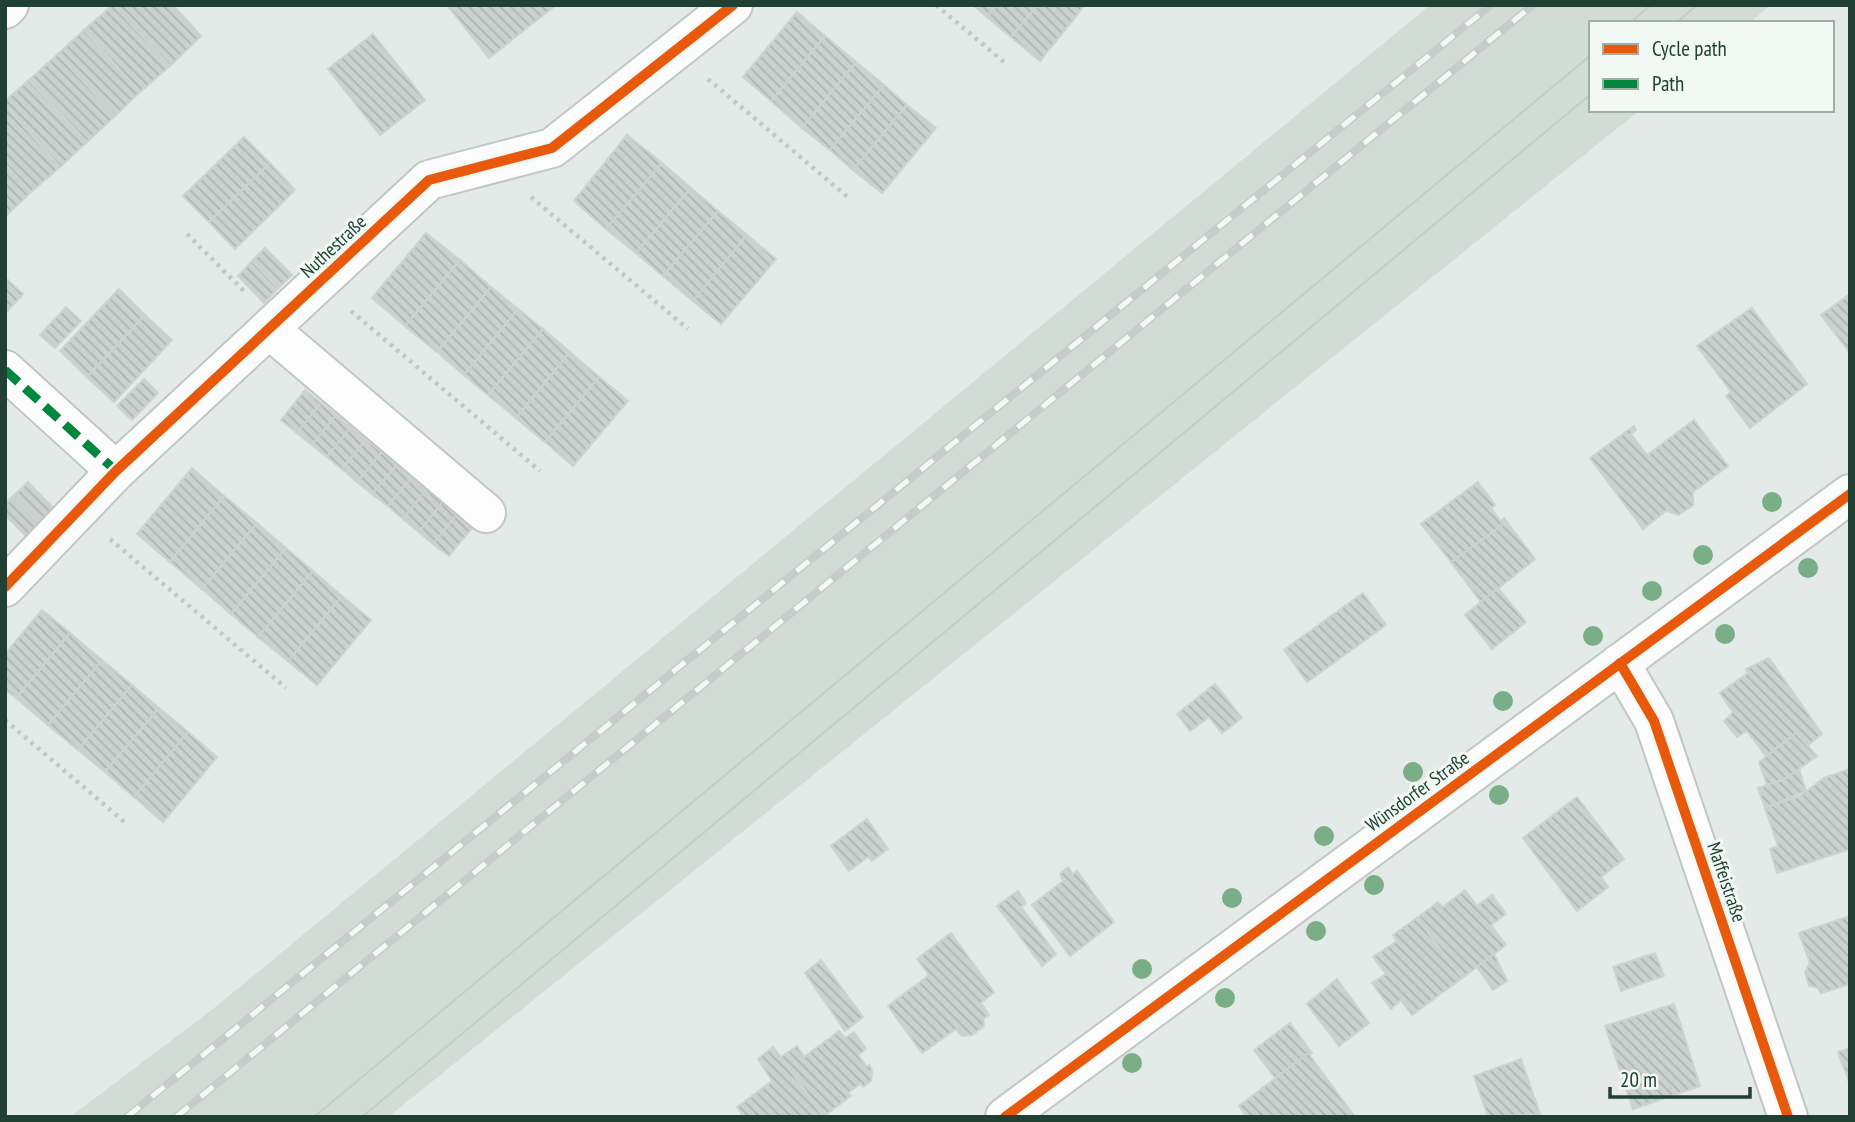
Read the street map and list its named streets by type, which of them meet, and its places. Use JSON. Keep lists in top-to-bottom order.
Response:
{
  "streets": {
    "street": ["Nuthestraße", "Wünsdorfer Straße", "Maffeistraße"]
  },
  "crossings": [
    ["Wünsdorfer Straße", "Maffeistraße"]
  ],
  "legend": ["Cycle path", "Path"],
  "scale_bar": "20 m"
}
